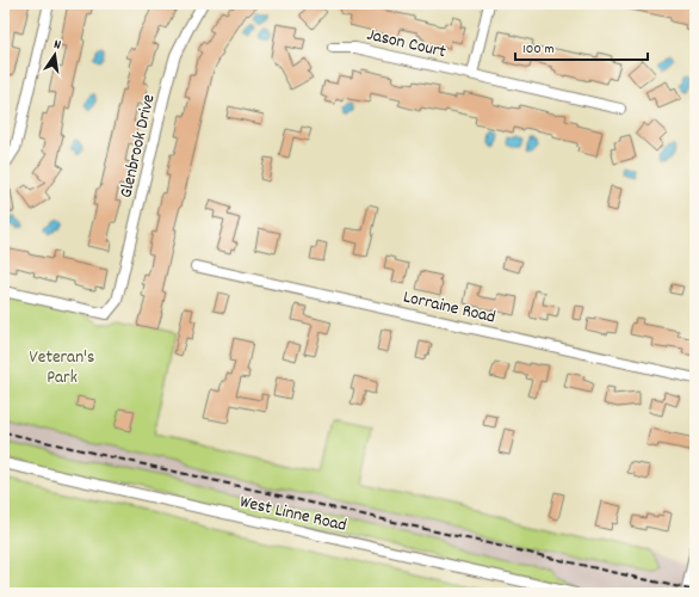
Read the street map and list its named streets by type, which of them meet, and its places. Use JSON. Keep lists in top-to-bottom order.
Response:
{
  "streets": {
    "street": [
      "Jason Court",
      "Glenbrook Drive",
      "Lorraine Road",
      "West Linne Road"
    ]
  },
  "parks": ["Veteran's Park"],
  "scale_bar": "100 m",
  "north": "top"
}
